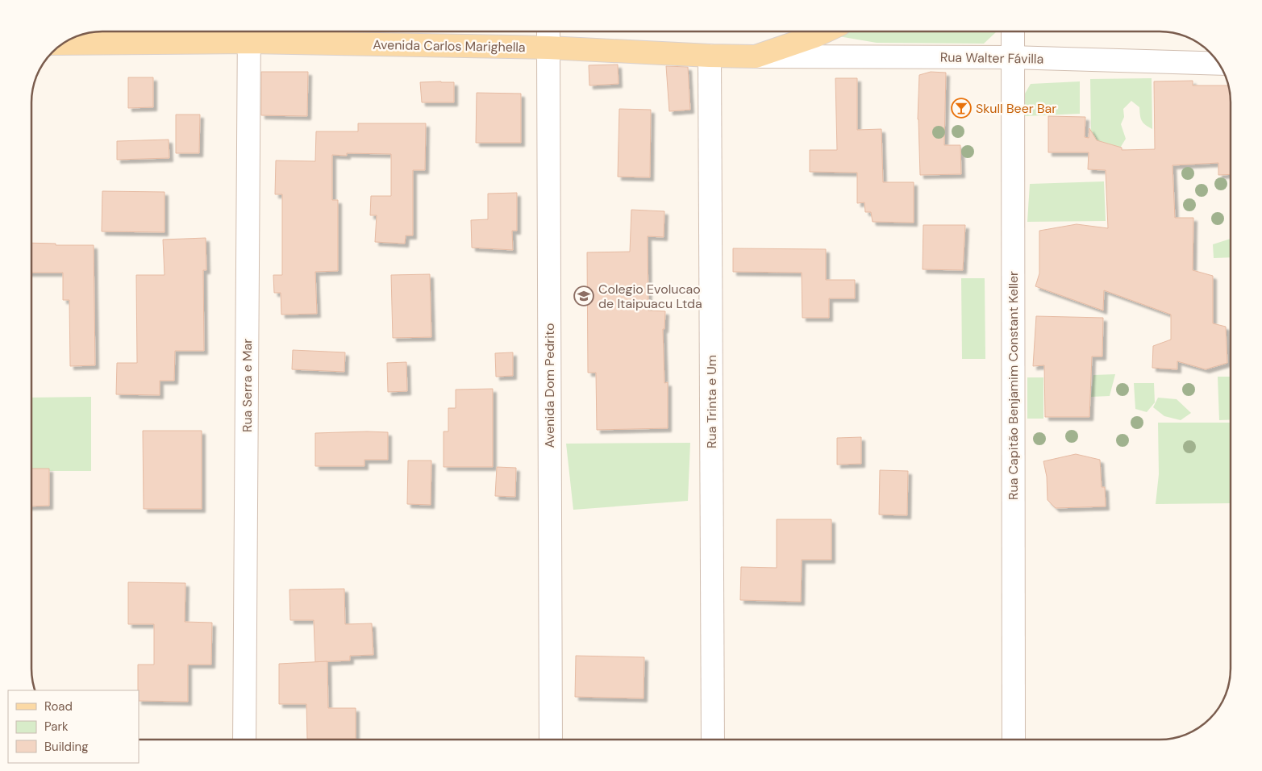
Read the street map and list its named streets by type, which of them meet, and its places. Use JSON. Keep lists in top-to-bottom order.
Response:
{
  "streets": {
    "main road": ["Avenida Carlos Marighella"],
    "street": [
      "Rua Walter Fávilla",
      "Rua Serra e Mar",
      "Avenida Dom Pedrito",
      "Rua Capitão Benjamim Constant Keller",
      "Rua Trinta e Um"
    ]
  },
  "crossings": [
    ["Avenida Carlos Marighella", "Rua Walter Fávilla"],
    ["Avenida Carlos Marighella", "Rua Serra e Mar"],
    ["Avenida Carlos Marighella", "Avenida Dom Pedrito"],
    ["Avenida Carlos Marighella", "Rua Trinta e Um"],
    ["Rua Walter Fávilla", "Rua Capitão Benjamim Constant Keller"]
  ],
  "places": {
    "bar": ["Skull Beer Bar"],
    "school or university": ["Colegio Evolucao de Itaipuacu Ltda"]
  },
  "legend": ["Road", "Park", "Building"]
}
